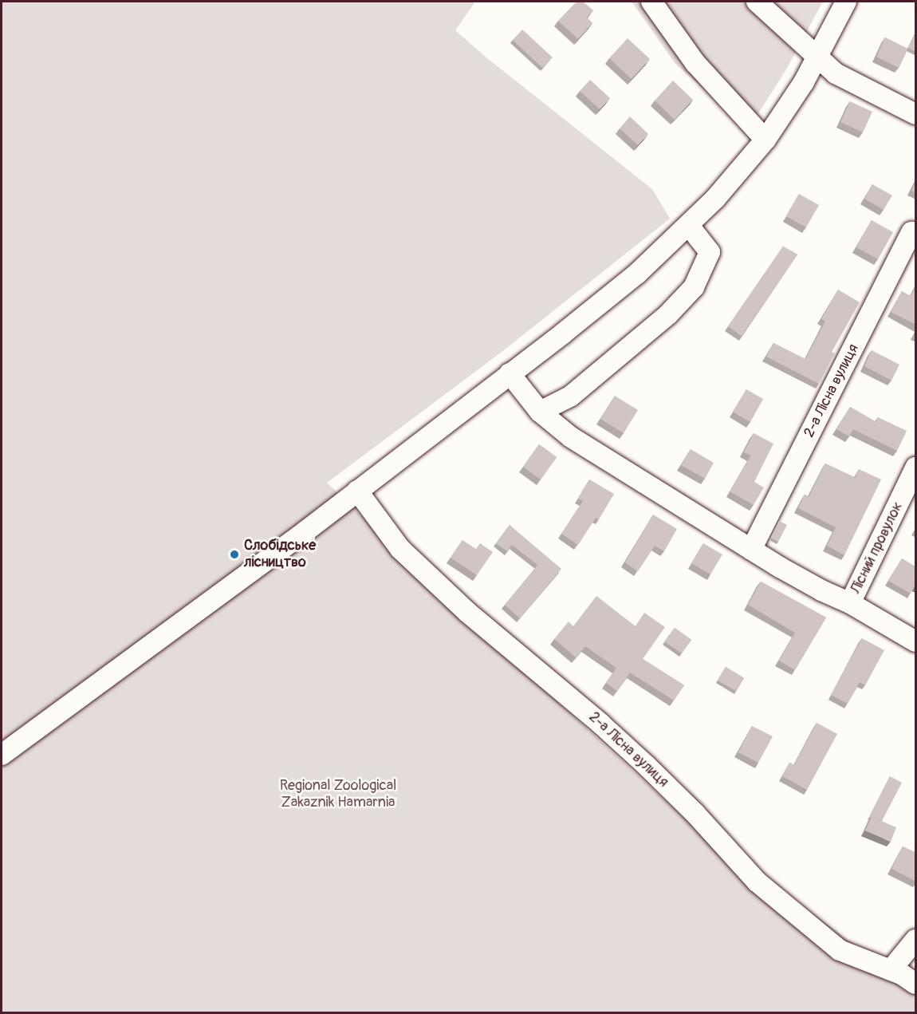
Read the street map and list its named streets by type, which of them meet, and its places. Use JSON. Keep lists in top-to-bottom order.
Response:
{
  "streets": {
    "street": ["2-а Лісна вулиця", "Лісний провулок"]
  },
  "parks": ["Regional Zoological Zakaznik Hamarnia"],
  "places": ["Слобідське лісництво"]
}
